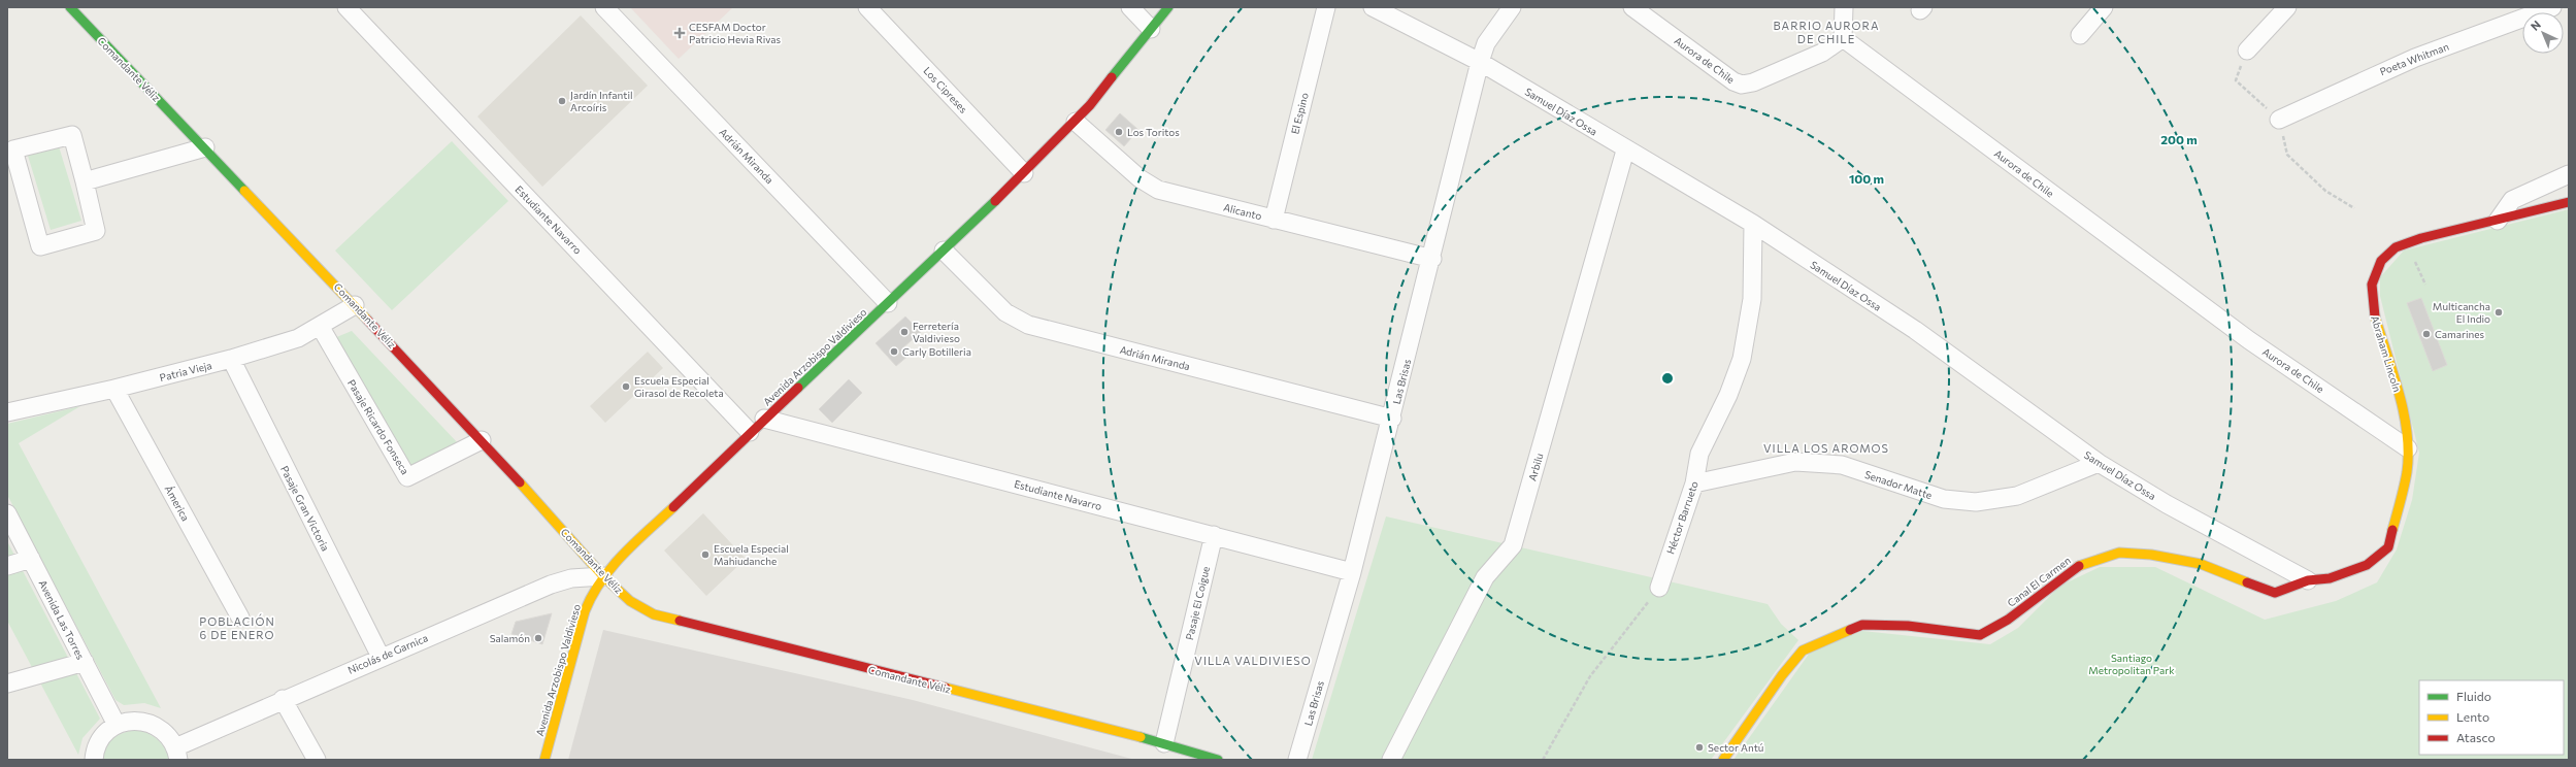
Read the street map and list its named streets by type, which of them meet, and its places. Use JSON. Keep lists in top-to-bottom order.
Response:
{
  "streets": {
    "street": [
      "Poeta Whitman",
      "Aurora de Chile",
      "Comandante Véliz",
      "Los Cipreses",
      "Samuel Díaz Ossa",
      "El Espino",
      "Adrián Miranda",
      "Alicanto",
      "Estudiante Navarro",
      "Abraham Lincoln",
      "Avenida Arzobispo Valdivieso",
      "Patria Vieja",
      "Las Brisas",
      "Pasaje Ricardo Fonseca",
      "Arbilu",
      "Senador Matte",
      "Ámerica",
      "Pasaje Gran Victoria",
      "Héctor Barrueto",
      "Canal El Carmen",
      "Pasaje El Coigue",
      "Avenida Las Torres",
      "Nicolás de Garnica"
    ]
  },
  "crossings": [
    ["Aurora de Chile", "Abraham Lincoln"],
    ["Aurora de Chile", "Canal El Carmen"],
    ["Comandante Véliz", "Avenida Arzobispo Valdivieso"],
    ["Comandante Véliz", "Patria Vieja"],
    ["Comandante Véliz", "Pasaje Ricardo Fonseca"],
    ["Comandante Véliz", "Pasaje El Coigue"],
    ["Comandante Véliz", "Nicolás de Garnica"],
    ["Los Cipreses", "Avenida Arzobispo Valdivieso"],
    ["Samuel Díaz Ossa", "Las Brisas"],
    ["Samuel Díaz Ossa", "Arbilu"],
    ["Samuel Díaz Ossa", "Senador Matte"],
    ["Samuel Díaz Ossa", "Héctor Barrueto"],
    ["Samuel Díaz Ossa", "Canal El Carmen"],
    ["El Espino", "Alicanto"],
    ["Adrián Miranda", "Avenida Arzobispo Valdivieso"],
    ["Adrián Miranda", "Las Brisas"],
    ["Alicanto", "Avenida Arzobispo Valdivieso"],
    ["Alicanto", "Las Brisas"],
    ["Estudiante Navarro", "Avenida Arzobispo Valdivieso"],
    ["Estudiante Navarro", "Las Brisas"],
    ["Estudiante Navarro", "Pasaje El Coigue"],
    ["Abraham Lincoln", "Canal El Carmen"],
    ["Avenida Arzobispo Valdivieso", "Nicolás de Garnica"],
    ["Patria Vieja", "Pasaje Ricardo Fonseca"],
    ["Patria Vieja", "Ámerica"],
    ["Patria Vieja", "Pasaje Gran Victoria"],
    ["Senador Matte", "Héctor Barrueto"],
    ["Pasaje Gran Victoria", "Nicolás de Garnica"]
  ],
  "districts": [
    "BARRIO AURORA DE CHILE",
    "VILLA LOS AROMOS",
    "POBLACIÓN 6 DE ENERO",
    "VILLA VALDIVIESO"
  ],
  "parks": ["Santiago Metropolitan Park"],
  "places": {
    "health": ["CESFAM Doctor Patricio Hevia Rivas"],
    "other": [
      "Jardín Infantil Arcoíris",
      "Los Toritos",
      "Multicancha El Indio",
      "Ferretería Valdivieso",
      "Camarines",
      "Carly Botilleria",
      "Escuela Especial Girasol de Recoleta",
      "Escuela Especial Mahiudanche",
      "Salamón",
      "Sector Antú"
    ]
  },
  "legend": ["Fluido", "Lento", "Atasco"],
  "north": "top left",
  "rings": ["200 m", "100 m"]
}
